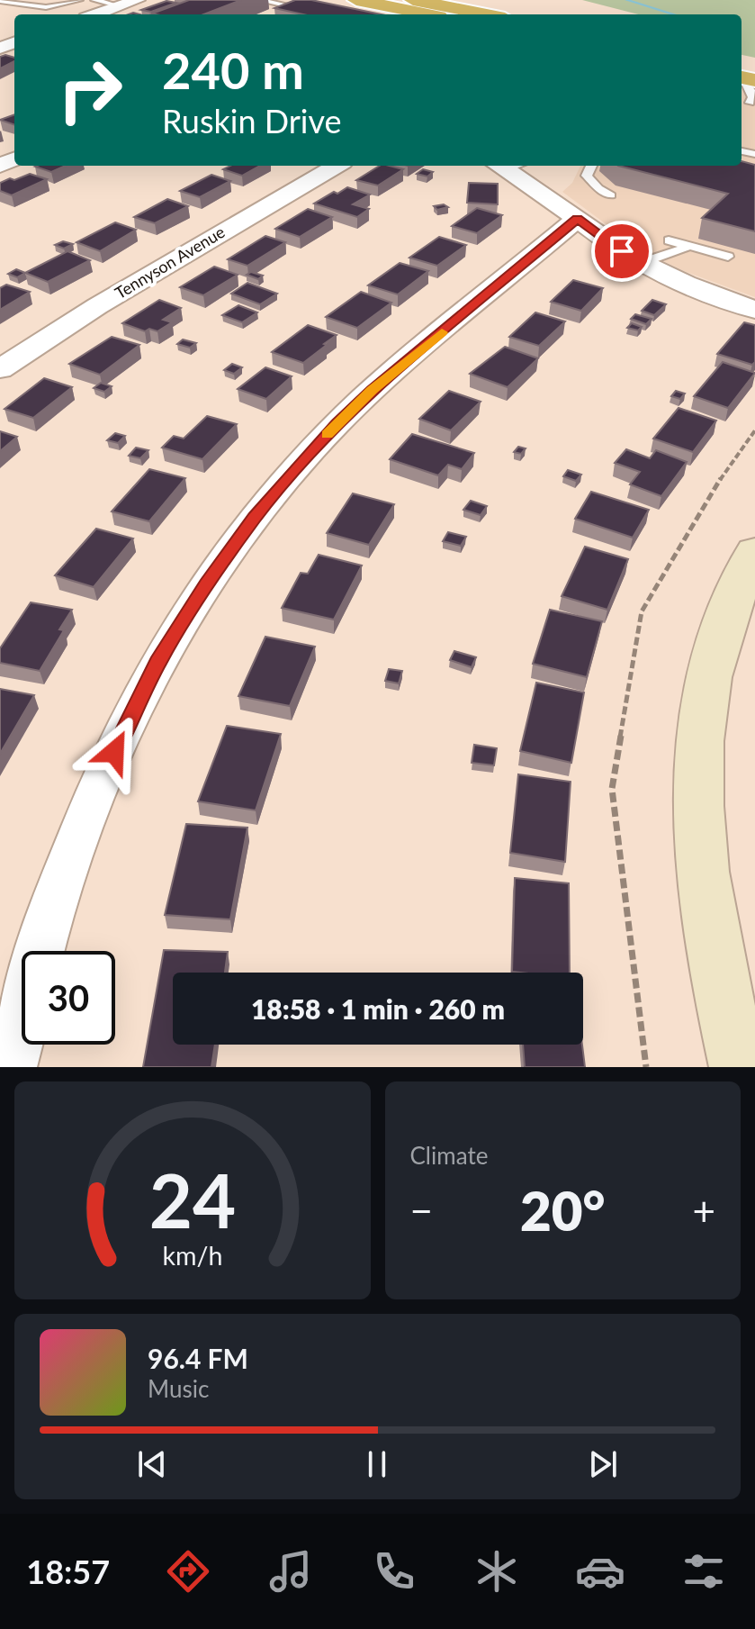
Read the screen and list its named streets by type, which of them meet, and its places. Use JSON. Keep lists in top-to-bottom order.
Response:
{
  "streets": {
    "street": ["Tennyson Avenue"]
  },
  "page": {
    "turn": ["240 m", "Ruskin Drive"],
    "limit": "30",
    "trip": "18:58 · 1 min · 260 m",
    "tile": "Climate",
    "heat": ["−", "20°", "+"],
    "song": ["96.4 FM", "Music"],
    "tabs": "18:57",
    "gauge": ["24", "km/h"]
  }
}
